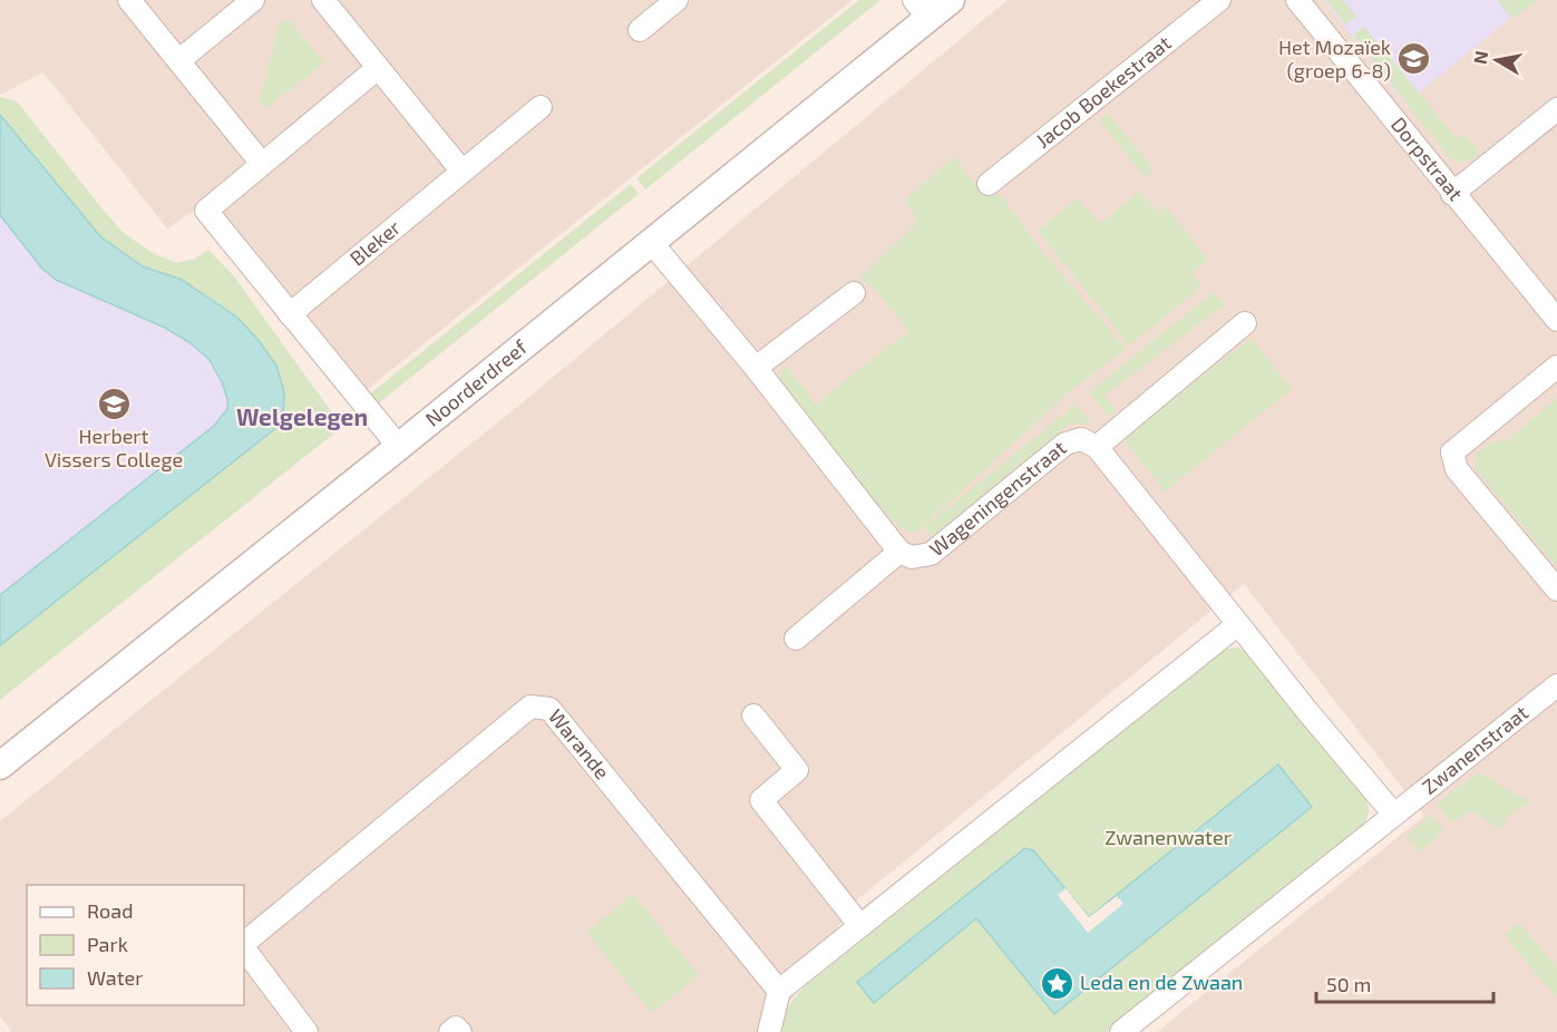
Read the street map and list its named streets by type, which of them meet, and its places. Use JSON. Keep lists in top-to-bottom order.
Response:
{
  "streets": {
    "street": [
      "Jacob Boekestraat",
      "Dorpstraat",
      "Bleker",
      "Noorderdreef",
      "Wageningenstraat",
      "Warande",
      "Zwanenstraat"
    ]
  },
  "crossings": [
    ["Noorderdreef", "Wageningenstraat"]
  ],
  "districts": ["Welgelegen"],
  "parks": ["Zwanenwater"],
  "places": {
    "school or university": ["Het Mozaïek (groep 6-8)", "Herbert Vissers College"],
    "place": ["Leda en de Zwaan"]
  },
  "legend": ["Road", "Park", "Water"],
  "scale_bar": "50 m",
  "north": "left"
}
